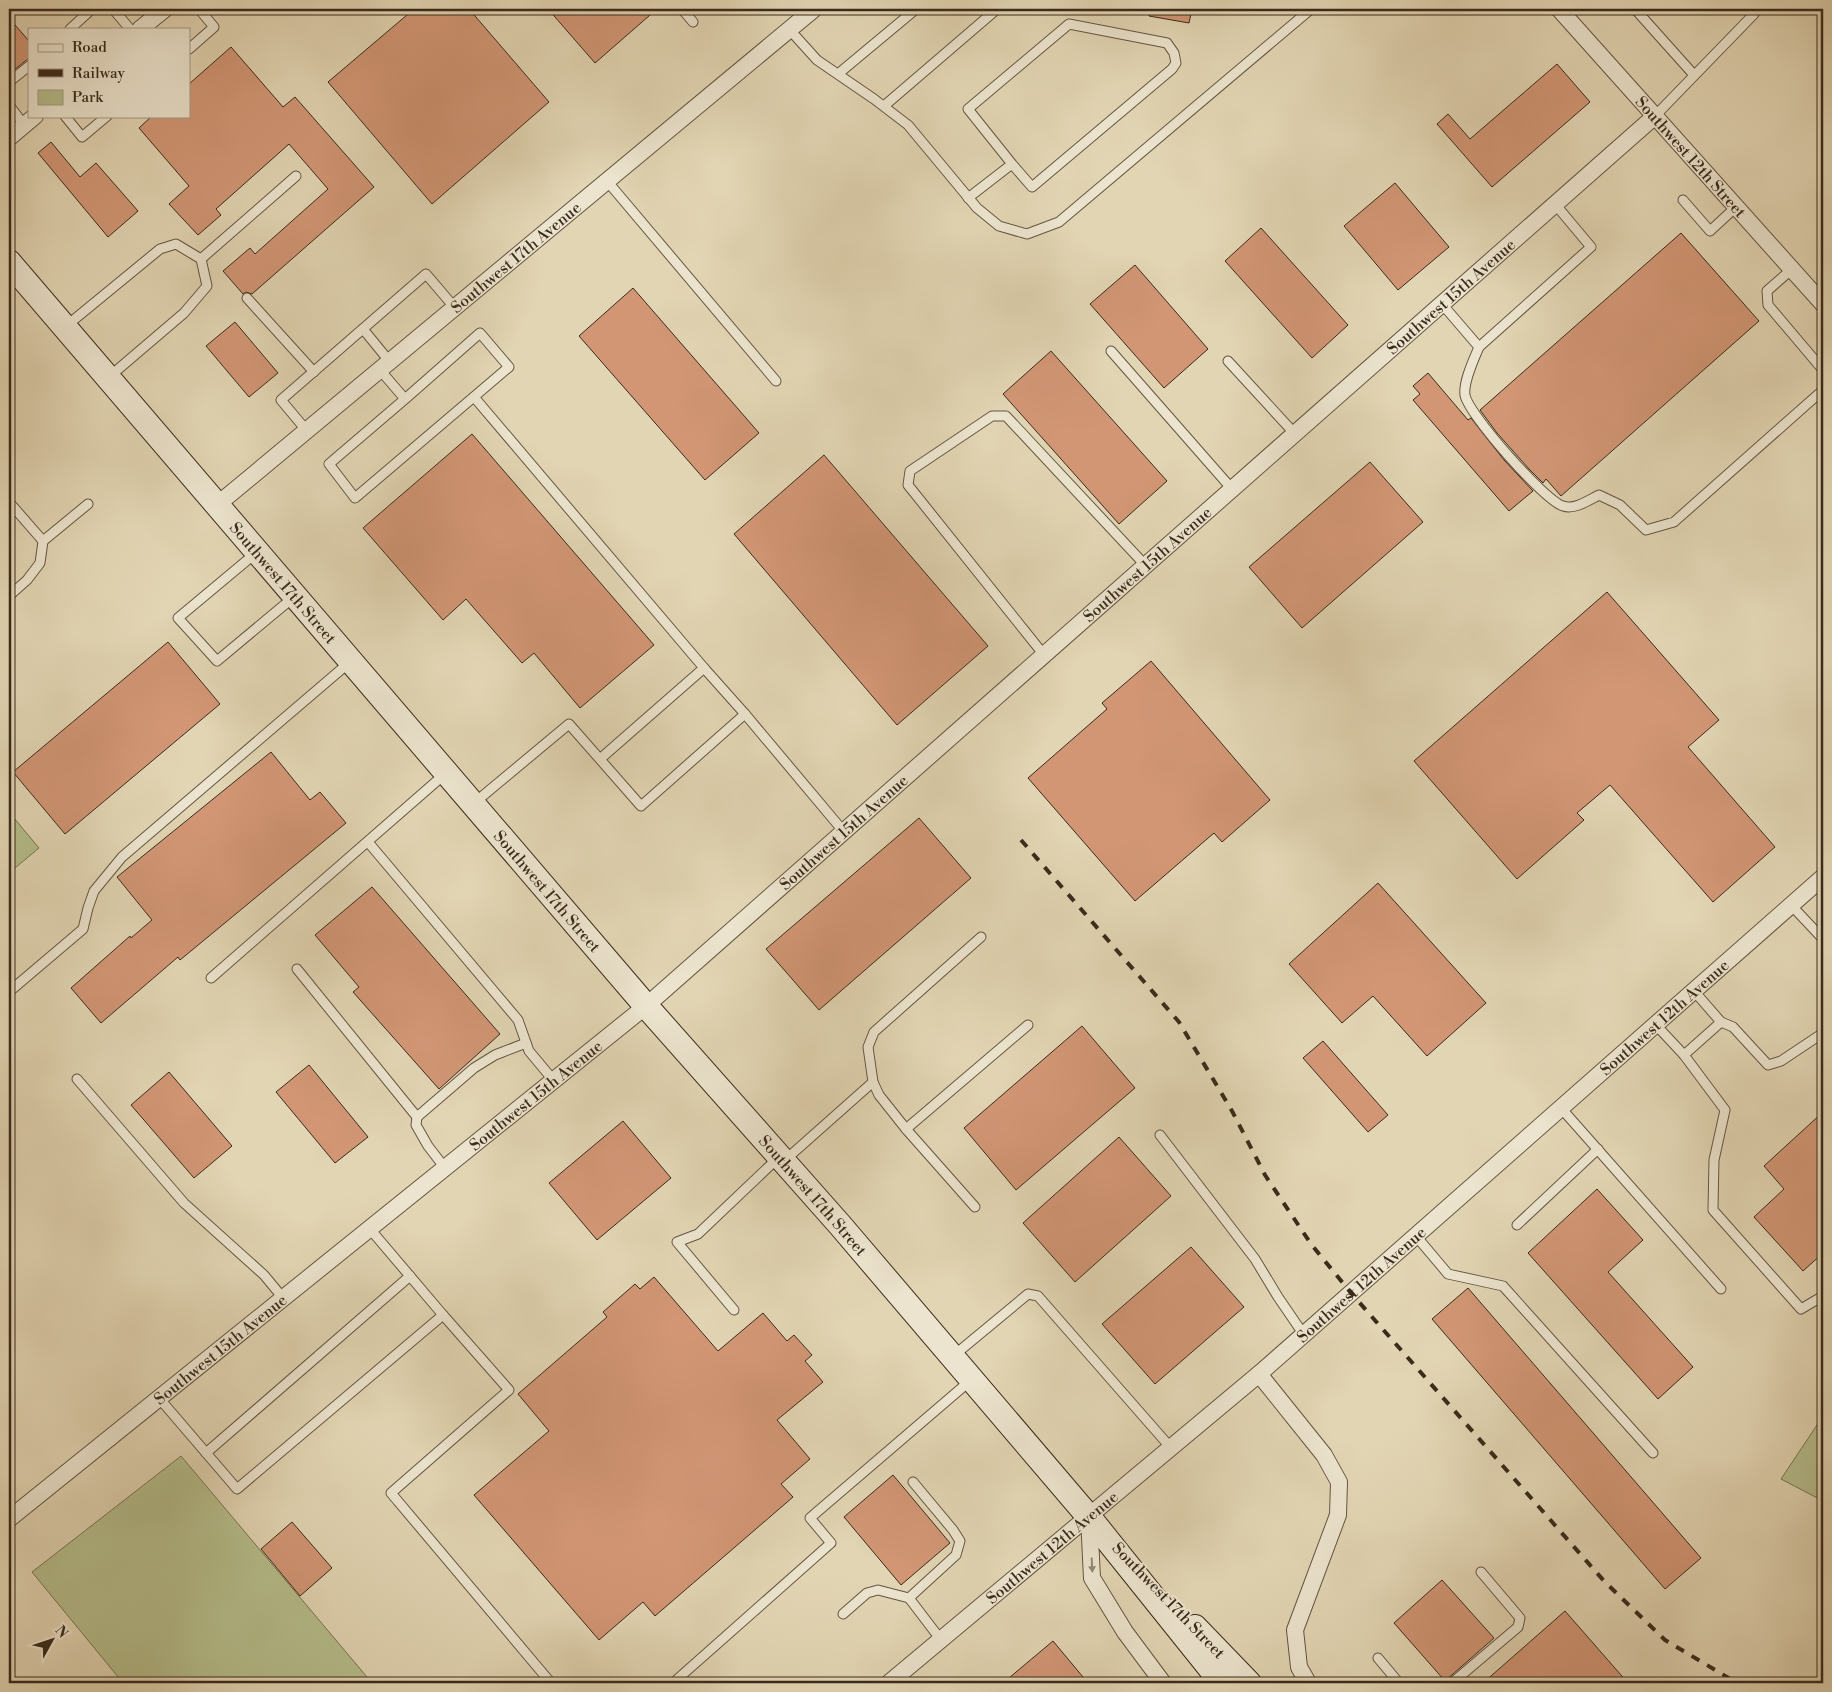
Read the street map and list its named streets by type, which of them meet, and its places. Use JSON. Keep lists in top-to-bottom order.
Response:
{
  "streets": {
    "main road": ["Southwest 17th Street"],
    "street": [
      "Southwest 12th Street",
      "Southwest 17th Avenue",
      "Southwest 15th Avenue",
      "Southwest 12th Avenue"
    ]
  },
  "crossings": [
    ["Southwest 12th Street", "Southwest 15th Avenue"],
    ["Southwest 17th Avenue", "Southwest 17th Street"],
    ["Southwest 15th Avenue", "Southwest 17th Street"],
    ["Southwest 17th Street", "Southwest 12th Avenue"]
  ],
  "legend": ["Road", "Railway", "Park"],
  "north": "top right"
}
